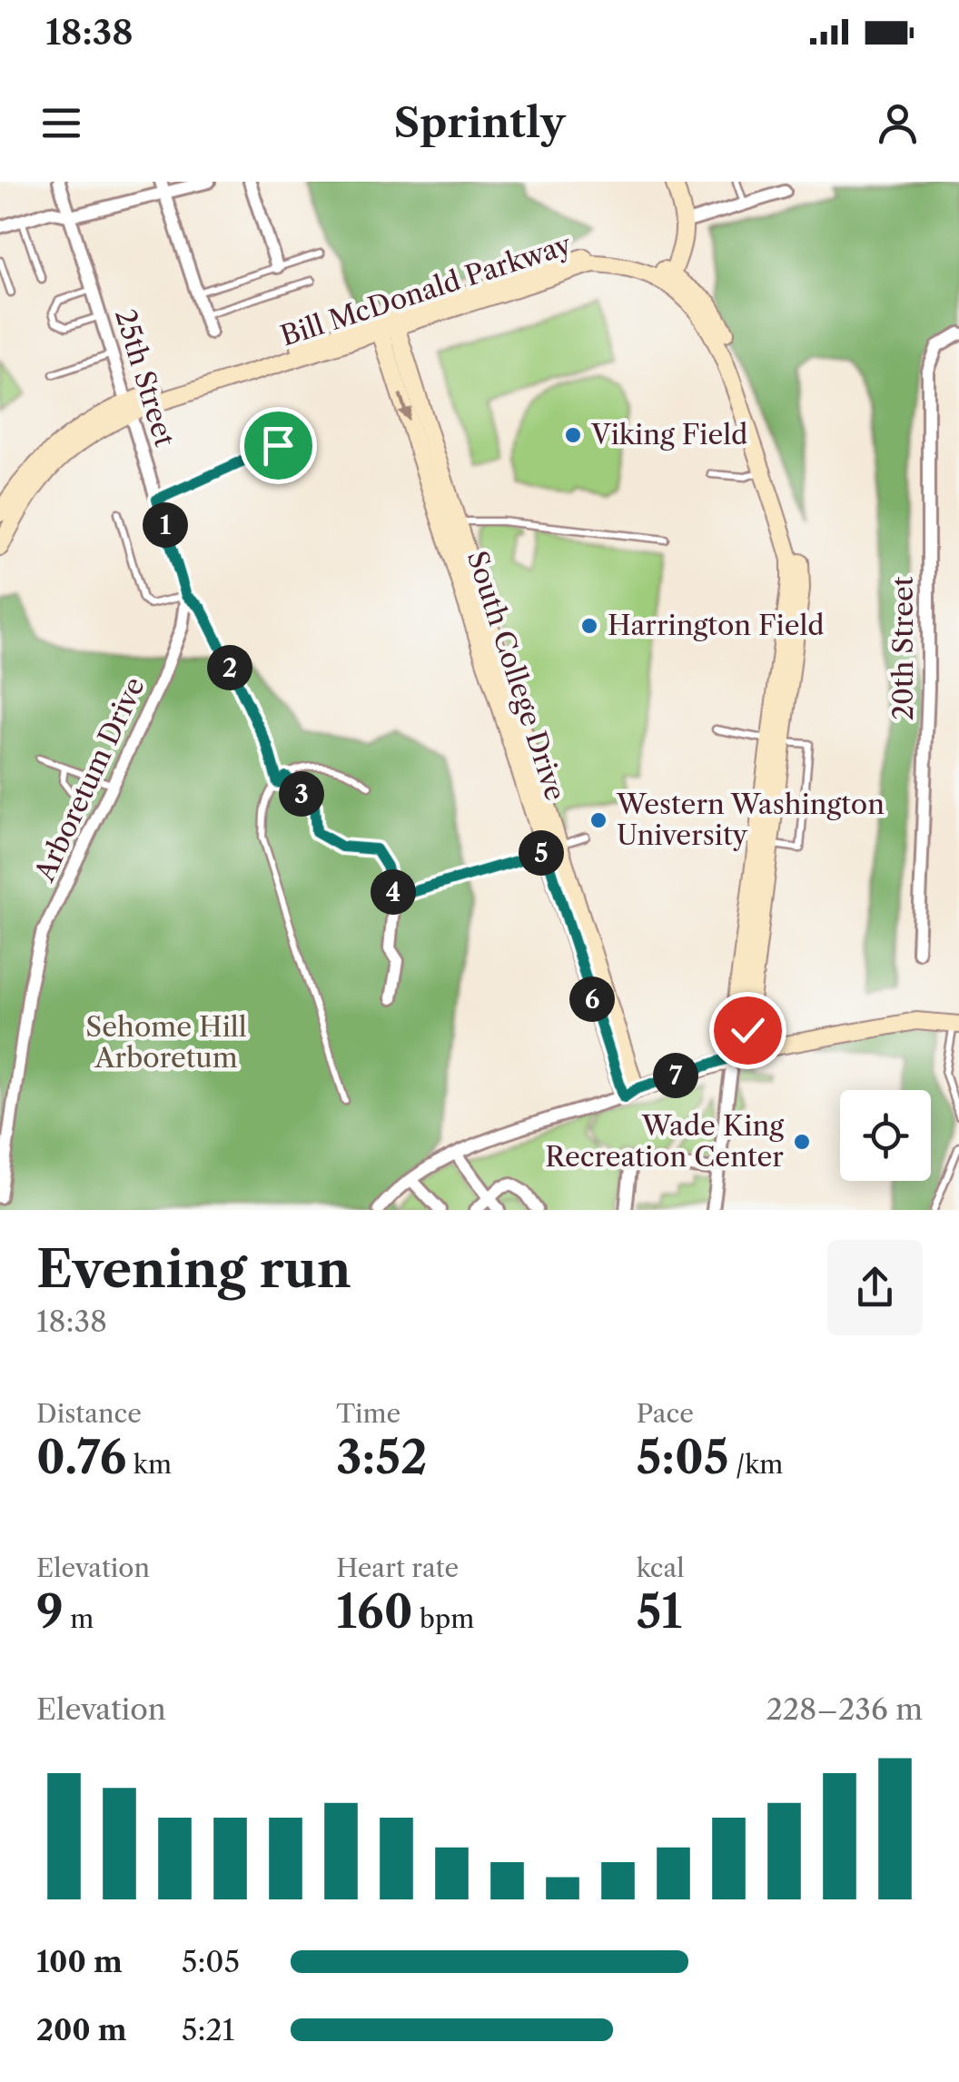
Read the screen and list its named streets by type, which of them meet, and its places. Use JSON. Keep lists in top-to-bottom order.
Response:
{
  "streets": {
    "main road": ["Bill McDonald Parkway", "South College Drive"],
    "street": ["25th Street", "20th Street", "Arboretum Drive"]
  },
  "crossings": [
    ["Bill McDonald Parkway", "25th Street"],
    ["Bill McDonald Parkway", "South College Drive"],
    ["25th Street", "Arboretum Drive"]
  ],
  "parks": ["Sehome Hill Arboretum"],
  "places": [
    "Viking Field",
    "Harrington Field",
    "Western Washington University",
    "Wade King Recreation Center"
  ],
  "page": {
    "status": "18:38",
    "header": "Sprintly",
    "pins": [
      "1",
      "2",
      "3",
      "5",
      "4",
      "6",
      "7"
    ],
    "heading": ["Evening run", "18:38"],
    "stats": [
      ["Distance", "0.76 km"],
      ["Time", "3:52"],
      ["Pace", "5:05 /km"],
      ["Elevation", "9 m"],
      ["Heart rate", "160 bpm"],
      ["kcal", "51"]
    ],
    "chart": ["Elevation", "228–236 m"],
    "list": [
      {
        "name": "100 m",
        "note": "5:05"
      },
      {
        "name": "200 m",
        "note": "5:21"
      }
    ]
  }
}
